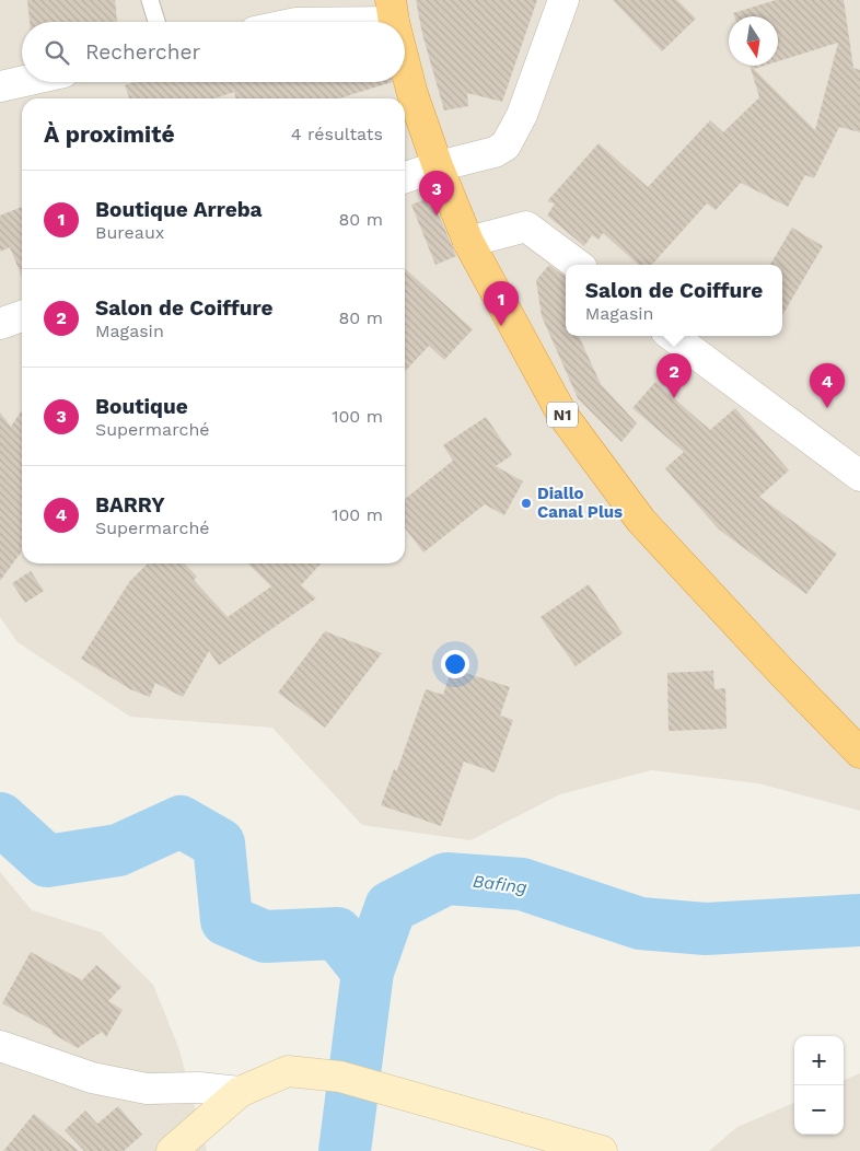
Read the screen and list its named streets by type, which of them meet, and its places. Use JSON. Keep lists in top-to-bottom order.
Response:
{
  "streets": {
    "highway": ["N1"]
  },
  "water": ["Bafing"],
  "places": ["Diallo Canal Plus"],
  "north": "bottom",
  "page": {
    "search": "Rechercher",
    "heading": ["À proximité", "4 résultats"],
    "list": [
      {
        "mark": "1",
        "name": "Boutique Arreba",
        "note": "Bureaux",
        "value": "80 m"
      },
      {
        "mark": "2",
        "name": "Salon de Coiffure",
        "note": "Magasin",
        "value": "80 m"
      },
      {
        "mark": "3",
        "name": "Boutique",
        "note": "Supermarché",
        "value": "100 m"
      },
      {
        "mark": "4",
        "name": "BARRY",
        "note": "Supermarché",
        "value": "100 m"
      }
    ],
    "pins": [
      "3",
      "1",
      "2",
      "4"
    ],
    "popup": ["Salon de Coiffure", "Magasin"],
    "map_buttons": ["+", "−"]
  }
}
